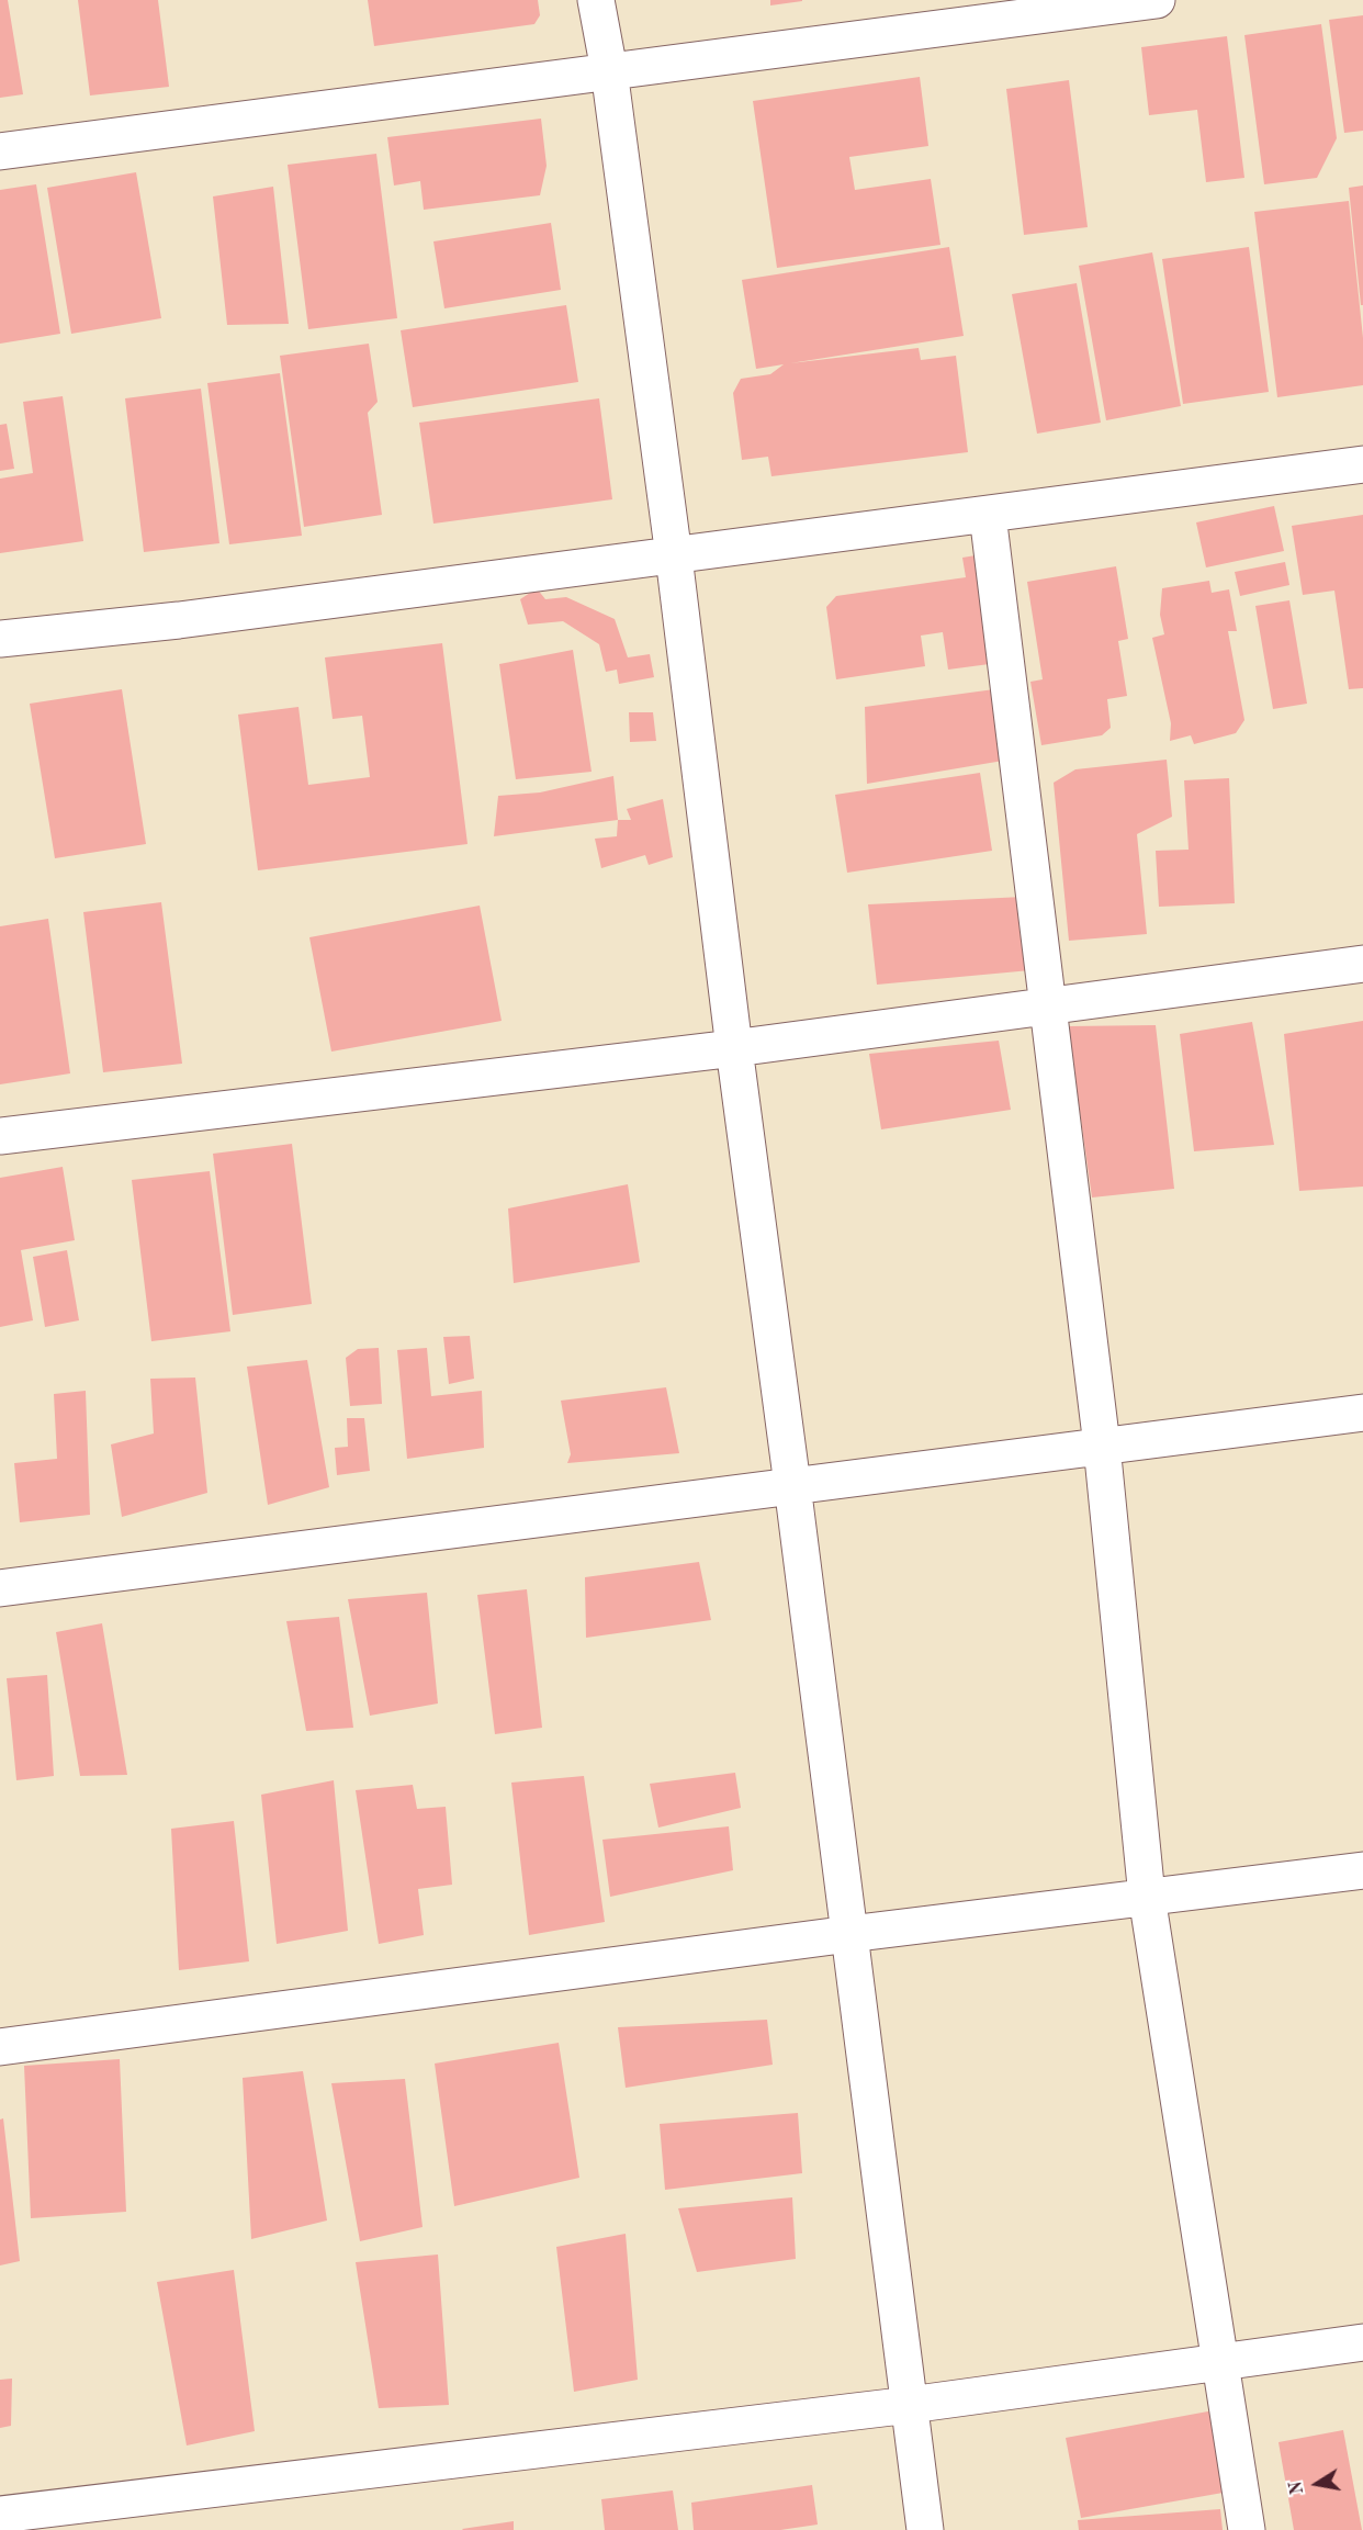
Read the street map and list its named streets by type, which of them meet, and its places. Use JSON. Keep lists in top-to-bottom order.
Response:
{
  "north": "left"
}
